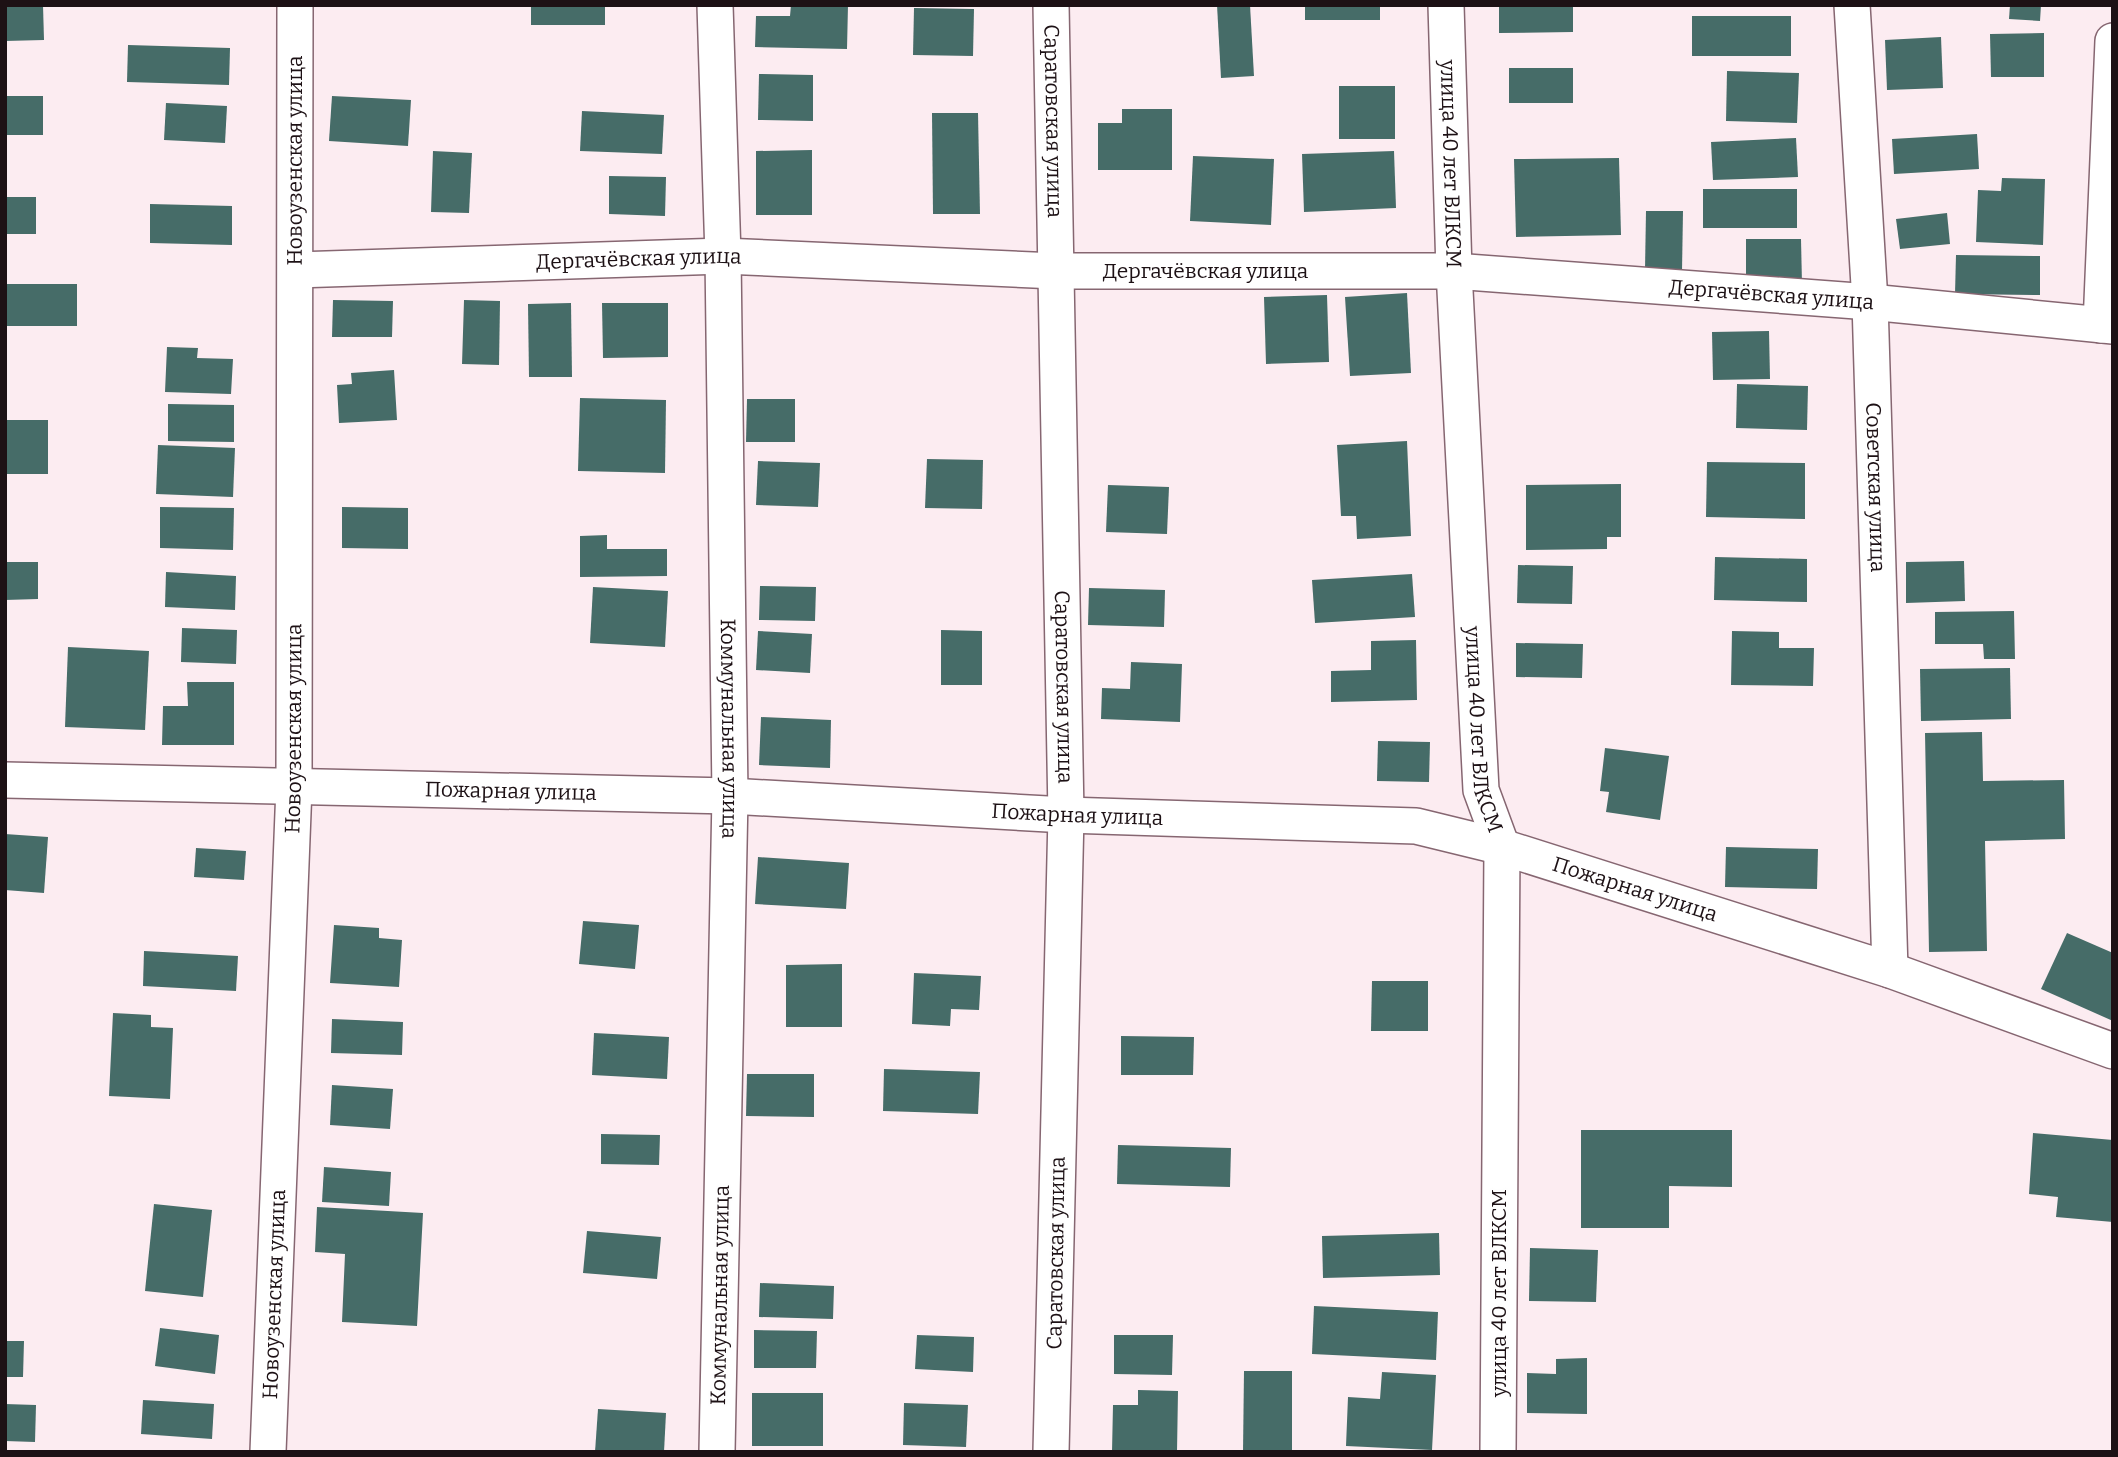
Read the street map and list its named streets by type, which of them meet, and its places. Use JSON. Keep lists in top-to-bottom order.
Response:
{
  "streets": {
    "street": [
      "Саратовская улица",
      "Новоузенская улица",
      "улица 40 лет ВЛКСМ",
      "Дергачёвская улица",
      "Советская улица",
      "Коммунальная улица",
      "Пожарная улица"
    ]
  },
  "crossings": [
    ["Саратовская улица", "Дергачёвская улица"],
    ["Саратовская улица", "Пожарная улица"],
    ["Новоузенская улица", "Дергачёвская улица"],
    ["Новоузенская улица", "Пожарная улица"],
    ["улица 40 лет ВЛКСМ", "Дергачёвская улица"],
    ["улица 40 лет ВЛКСМ", "Пожарная улица"],
    ["Дергачёвская улица", "Советская улица"],
    ["Дергачёвская улица", "Коммунальная улица"],
    ["Советская улица", "Пожарная улица"],
    ["Коммунальная улица", "Пожарная улица"]
  ]
}
